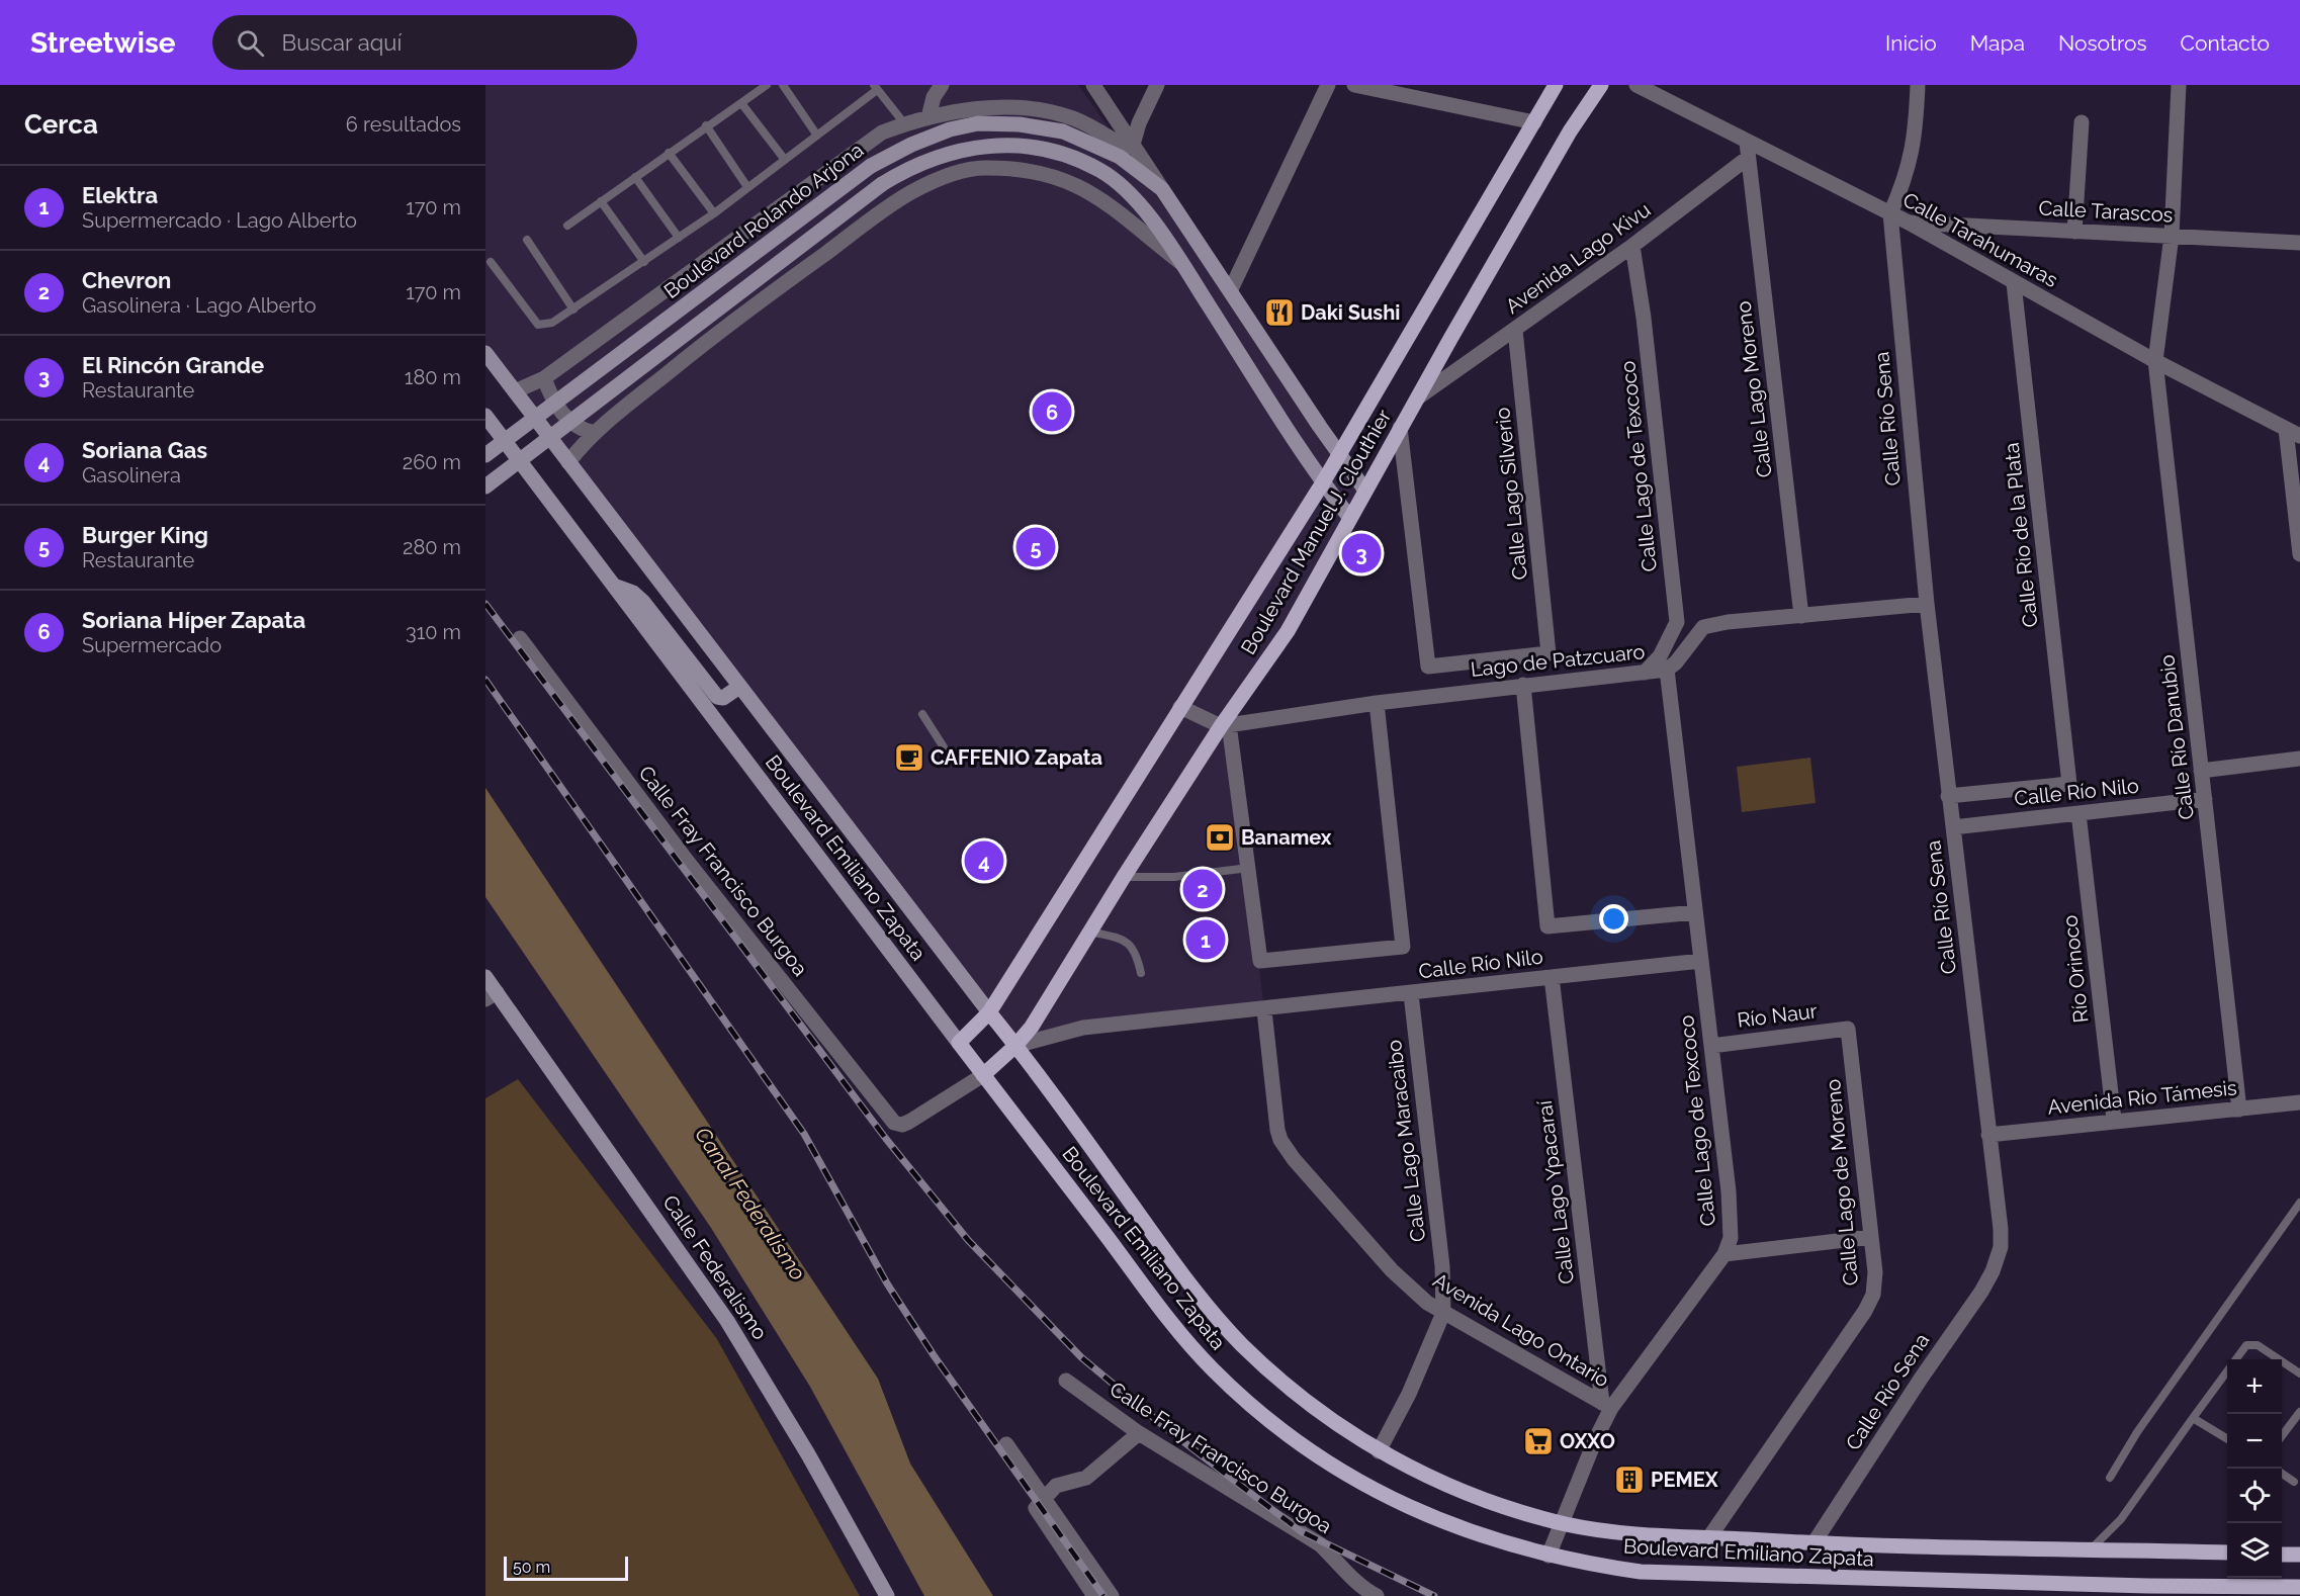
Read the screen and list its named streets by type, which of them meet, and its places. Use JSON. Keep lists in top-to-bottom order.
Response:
{
  "streets": {
    "main road": [
      "Boulevard Rolando Arjona",
      "Boulevard Manuel J. Clouthier",
      "Boulevard Emiliano Zapata",
      "Calle Federalismo"
    ],
    "street": [
      "Calle Tarascos",
      "Calle Tarahumaras",
      "Avenida Lago Kivu",
      "Calle Lago Moreno",
      "Calle Río Sena",
      "Calle Lago de Texcoco",
      "Calle Lago Silverio",
      "Calle Río de la Plata",
      "Lago de Patzcuaro",
      "Calle Río Danubio",
      "Calle Río Nilo",
      "Calle Fray Francisco Burgoa",
      "Río Orinoco",
      "Río Naur",
      "Avenida Río Támesis",
      "Calle Lago Maracaibo",
      "Calle Lago de Moreno",
      "Calle Lago Ypacaraí",
      "Avenida Lago Ontario"
    ]
  },
  "crossings": [
    ["Calle Tarascos", "Calle Tarahumaras"],
    ["Calle Tarascos", "Calle Río Danubio"],
    ["Boulevard Rolando Arjona", "Boulevard Manuel J. Clouthier"],
    ["Calle Tarahumaras", "Avenida Lago Kivu"],
    ["Calle Tarahumaras", "Calle Lago Moreno"],
    ["Calle Tarahumaras", "Calle Río Sena"],
    ["Calle Tarahumaras", "Calle Río de la Plata"],
    ["Calle Tarahumaras", "Calle Río Danubio"],
    ["Avenida Lago Kivu", "Calle Lago Moreno"],
    ["Avenida Lago Kivu", "Calle Lago de Texcoco"],
    ["Avenida Lago Kivu", "Calle Lago Silverio"],
    ["Avenida Lago Kivu", "Boulevard Manuel J. Clouthier"],
    ["Calle Río Sena", "Calle Río Nilo"],
    ["Calle Río Sena", "Boulevard Emiliano Zapata"],
    ["Calle Río Sena", "Avenida Río Támesis"],
    ["Calle Lago de Texcoco", "Lago de Patzcuaro"],
    ["Calle Lago de Texcoco", "Calle Río Nilo"],
    ["Calle Lago de Texcoco", "Boulevard Emiliano Zapata"],
    ["Calle Lago de Texcoco", "Río Naur"],
    ["Calle Lago de Texcoco", "Calle Lago Ypacaraí"],
    ["Calle Lago de Texcoco", "Avenida Lago Ontario"],
    ["Calle Lago Silverio", "Lago de Patzcuaro"],
    ["Boulevard Manuel J. Clouthier", "Lago de Patzcuaro"],
    ["Boulevard Manuel J. Clouthier", "Calle Río Nilo"],
    ["Boulevard Manuel J. Clouthier", "Boulevard Emiliano Zapata"],
    ["Boulevard Manuel J. Clouthier", "Calle Fray Francisco Burgoa"],
    ["Calle Río de la Plata", "Calle Río Nilo"],
    ["Lago de Patzcuaro", "Calle Río Nilo"],
    ["Calle Río Danubio", "Calle Río Nilo"],
    ["Calle Río Danubio", "Avenida Río Támesis"],
    ["Calle Río Nilo", "Boulevard Emiliano Zapata"],
    ["Calle Río Nilo", "Río Orinoco"],
    ["Calle Río Nilo", "Calle Lago Maracaibo"],
    ["Calle Río Nilo", "Calle Lago Ypacaraí"],
    ["Calle Río Nilo", "Avenida Lago Ontario"],
    ["Boulevard Emiliano Zapata", "Calle Fray Francisco Burgoa"],
    ["Boulevard Emiliano Zapata", "Calle Lago Maracaibo"],
    ["Boulevard Emiliano Zapata", "Calle Lago de Moreno"],
    ["Río Orinoco", "Avenida Río Támesis"],
    ["Río Naur", "Calle Lago de Moreno"],
    ["Calle Lago Maracaibo", "Avenida Lago Ontario"],
    ["Calle Lago Ypacaraí", "Avenida Lago Ontario"]
  ],
  "water": ["Canal Federalismo"],
  "places": {
    "restaurant": ["Daki Sushi"],
    "cafe": ["CAFFENIO Zapata"],
    "bank": ["Banamex"],
    "supermarket": ["OXXO"],
    "building": ["PEMEX"]
  },
  "scale_bar": "50 m",
  "page": {
    "header": "Streetwise",
    "search": "Buscar aquí",
    "nav": [
      "Inicio",
      "Mapa",
      "Nosotros",
      "Contacto"
    ],
    "heading": ["Cerca", "6 resultados"],
    "list": [
      {
        "mark": "1",
        "name": "Elektra",
        "note": "Supermercado · Lago Alberto",
        "value": "170 m"
      },
      {
        "mark": "2",
        "name": "Chevron",
        "note": "Gasolinera · Lago Alberto",
        "value": "170 m"
      },
      {
        "mark": "3",
        "name": "El Rincón Grande",
        "note": "Restaurante",
        "value": "180 m"
      },
      {
        "mark": "4",
        "name": "Soriana Gas",
        "note": "Gasolinera",
        "value": "260 m"
      },
      {
        "mark": "5",
        "name": "Burger King",
        "note": "Restaurante",
        "value": "280 m"
      },
      {
        "mark": "6",
        "name": "Soriana Híper Zapata",
        "note": "Supermercado",
        "value": "310 m"
      }
    ],
    "pins": [
      "6",
      "5",
      "3",
      "4",
      "2",
      "1"
    ],
    "map_buttons": ["+", "−"],
    "scale": "50 m"
  }
}
